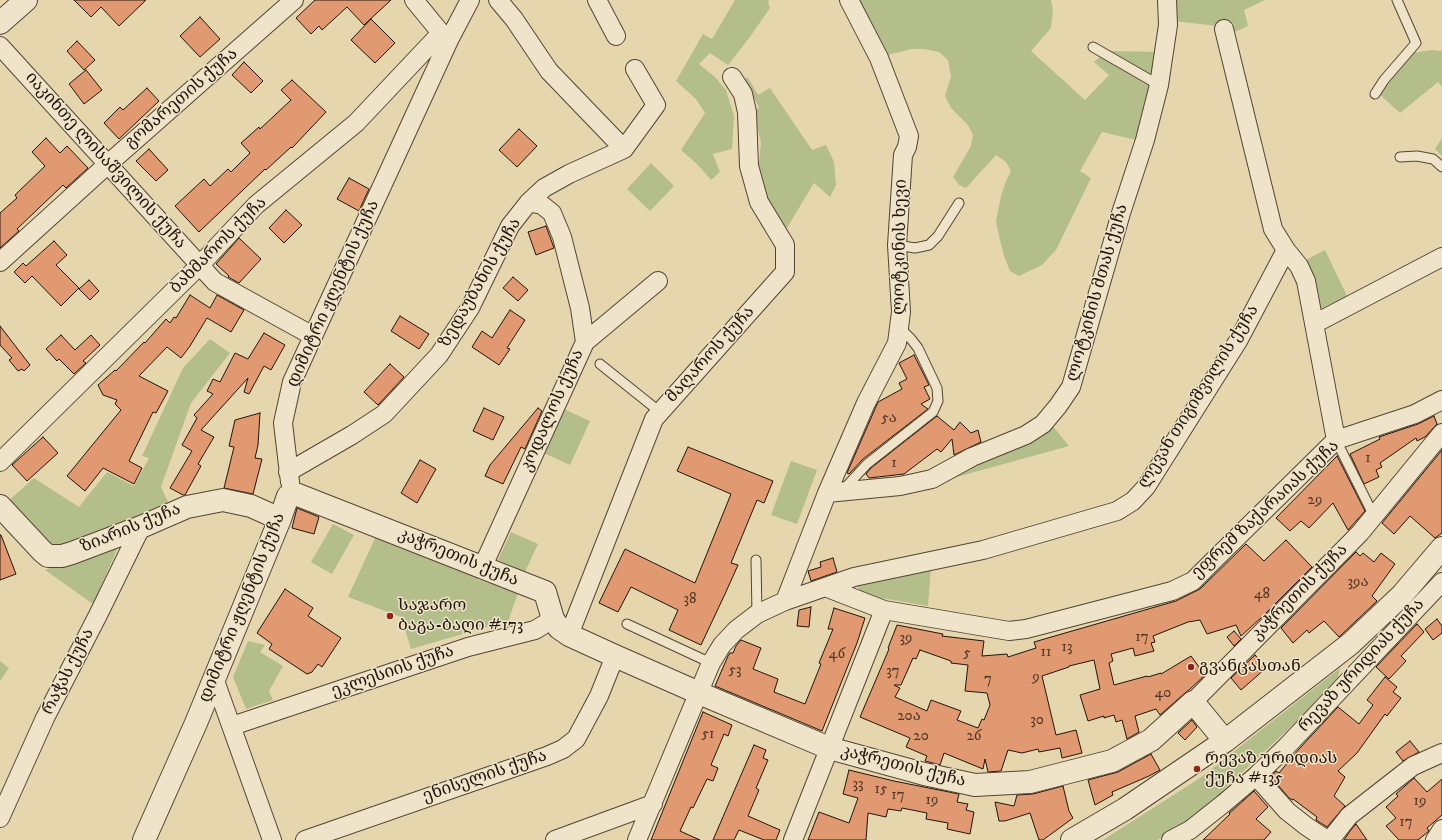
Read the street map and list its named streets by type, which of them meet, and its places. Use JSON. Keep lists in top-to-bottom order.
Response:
{
  "streets": {
    "street": [
      "გომარეთის ქუჩა",
      "იაკინთე ლისაშვილის ქუჩა",
      "ბახმაროს ქუჩა",
      "ლოტკინის ხევი",
      "ზედაუბანის ქუჩა",
      "ლოტკინის მთას ქუჩა",
      "დიმიტრი ჟღენტის ქუჩა",
      "მაღაროს ქუჩა",
      "ლევან თიგიშვილის ქუჩა",
      "კოდალოს ქუჩა",
      "ეფრემ ზაქარაიას ქუჩა",
      "ზიარის ქუჩა",
      "კაჭრეთის ქუჩა",
      "რევაზ ურიდიას ქუჩა",
      "რაჭას ქუჩა",
      "ეკლესიის ქუჩა",
      "ენისელის ქუჩა"
    ]
  },
  "crossings": [
    ["გომარეთის ქუჩა", "იაკინთე ლისაშვილის ქუჩა"],
    ["იაკინთე ლისაშვილის ქუჩა", "ბახმაროს ქუჩა"],
    ["იაკინთე ლისაშვილის ქუჩა", "დიმიტრი ჟღენტის ქუჩა"],
    ["ბახმაროს ქუჩა", "დიმიტრი ჟღენტის ქუჩა"],
    ["ლოტკინის ხევი", "ლოტკინის მთას ქუჩა"],
    ["ზედაუბანის ქუჩა", "დიმიტრი ჟღენტის ქუჩა"],
    ["ზედაუბანის ქუჩა", "კაჭრეთის ქუჩა"],
    ["დიმიტრი ჟღენტის ქუჩა", "ზიარის ქუჩა"],
    ["დიმიტრი ჟღენტის ქუჩა", "კაჭრეთის ქუჩა"],
    ["მაღაროს ქუჩა", "კაჭრეთის ქუჩა"],
    ["ლევან თიგიშვილის ქუჩა", "ეფრემ ზაქარაიას ქუჩა"],
    ["კოდალოს ქუჩა", "კაჭრეთის ქუჩა"],
    ["ზიარის ქუჩა", "რაჭას ქუჩა"],
    ["კაჭრეთის ქუჩა", "ეკლესიის ქუჩა"],
    ["კაჭრეთის ქუჩა", "ენისელის ქუჩა"]
  ],
  "places": ["საჯარო ბაგა-ბაღი #173", "გვანცასთან", "რევაზ ურიდიას ქუჩა #135"],
  "house_numbers": [
    "5ა",
    "1",
    "1",
    "29",
    "39ა",
    "48",
    "38",
    "17",
    "39",
    "13",
    "11",
    "5",
    "46",
    "53",
    "37",
    "9",
    "7",
    "40",
    "20ა",
    "30",
    "51",
    "20",
    "26",
    "33",
    "15",
    "17",
    "19",
    "19",
    "17"
  ]
}
